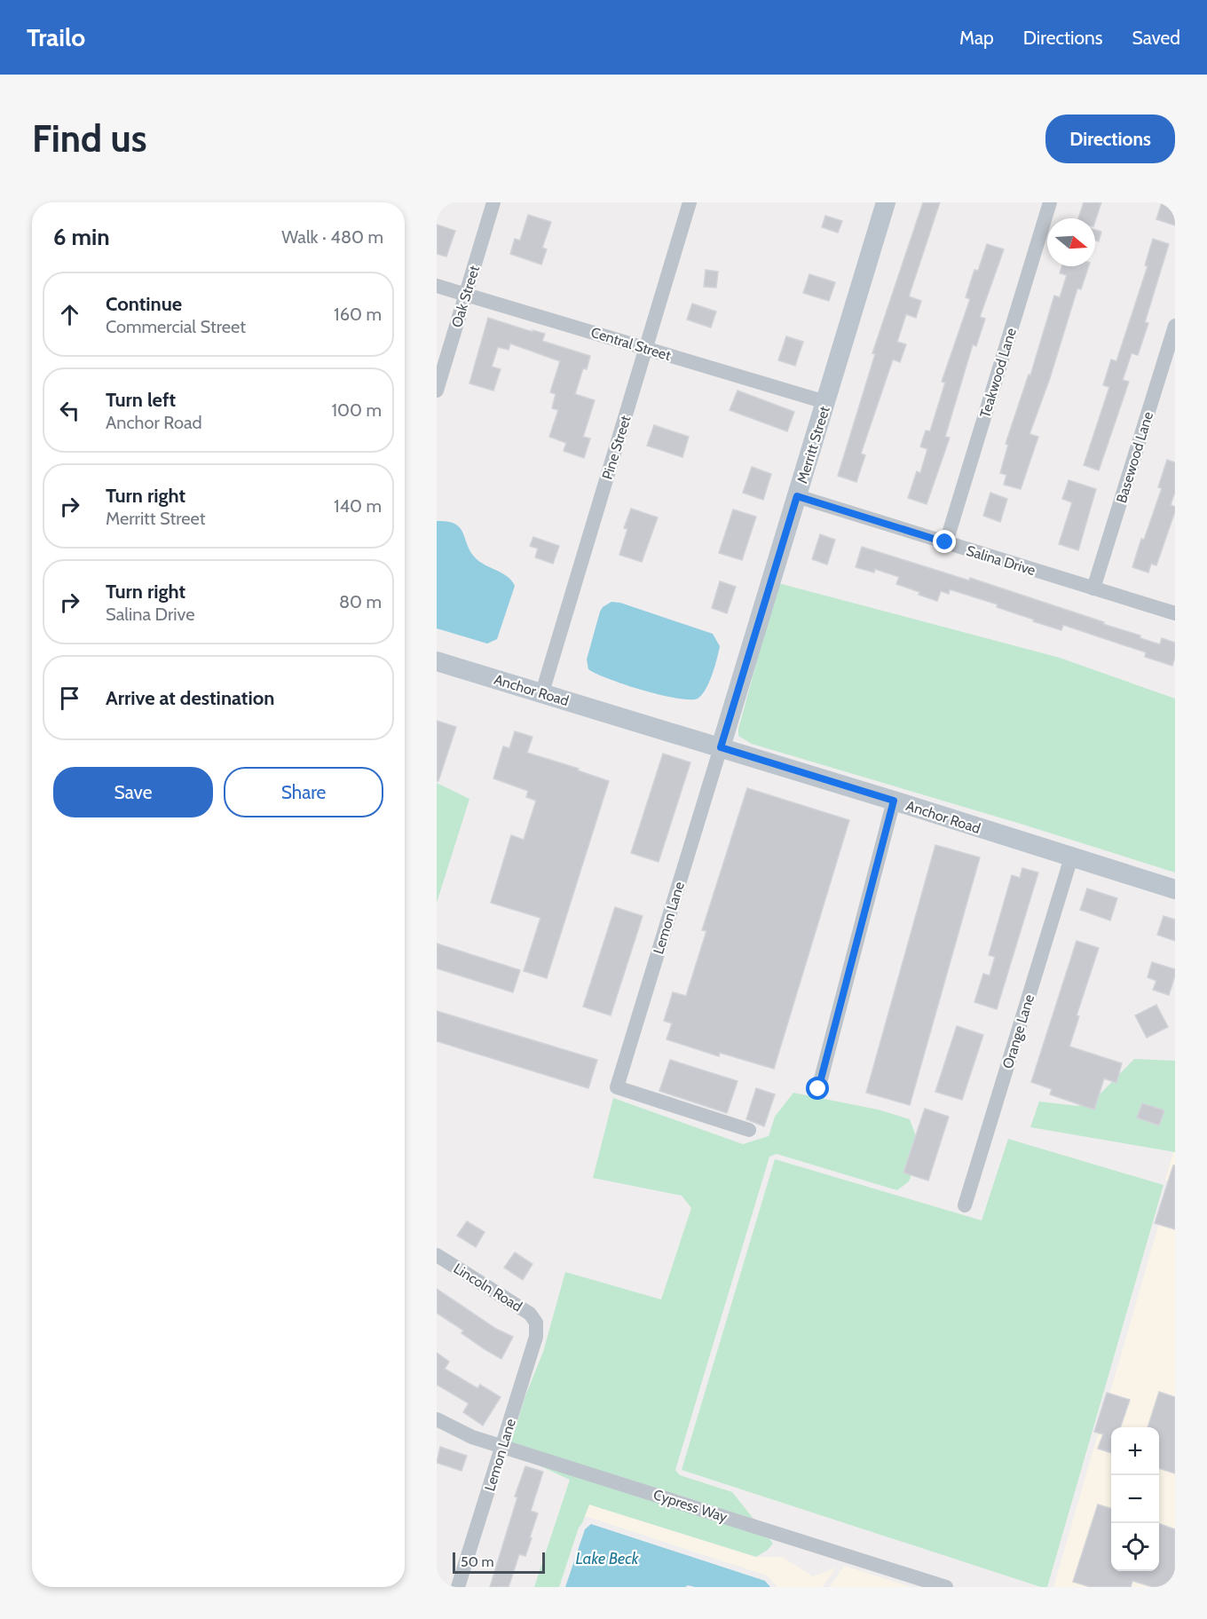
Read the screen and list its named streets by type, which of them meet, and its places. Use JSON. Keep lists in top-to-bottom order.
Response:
{
  "streets": {
    "street": [
      "Oak Street",
      "Central Street",
      "Teakwood Lane",
      "Merritt Street",
      "Pine Street",
      "Basewood Lane",
      "Salina Drive",
      "Anchor Road",
      "Lemon Lane",
      "Orange Lane",
      "Lincoln Road",
      "Cypress Way"
    ]
  },
  "crossings": [
    ["Oak Street", "Central Street"],
    ["Central Street", "Merritt Street"],
    ["Central Street", "Pine Street"],
    ["Teakwood Lane", "Salina Drive"],
    ["Merritt Street", "Salina Drive"],
    ["Merritt Street", "Anchor Road"],
    ["Merritt Street", "Lemon Lane"],
    ["Pine Street", "Anchor Road"],
    ["Basewood Lane", "Salina Drive"],
    ["Anchor Road", "Lemon Lane"],
    ["Anchor Road", "Orange Lane"],
    ["Lemon Lane", "Lincoln Road"],
    ["Lemon Lane", "Cypress Way"]
  ],
  "water": ["Lake Beck"],
  "scale_bar": "50 m",
  "north": "right",
  "page": {
    "header": "Trailo",
    "nav": ["Map", "Directions", "Saved"],
    "buttons": [
      "Directions",
      ["Save", "Share"]
    ],
    "title": "Find us",
    "heading": ["6 min", "Walk · 480 m"],
    "list": [
      ["Continue", "Commercial Street", "160 m"],
      ["Turn left", "Anchor Road", "100 m"],
      ["Turn right", "Merritt Street", "140 m"],
      ["Turn right", "Salina Drive", "80 m"],
      "Arrive at destination"
    ],
    "map_buttons": ["+", "−"],
    "scale": "50 m"
  }
}
